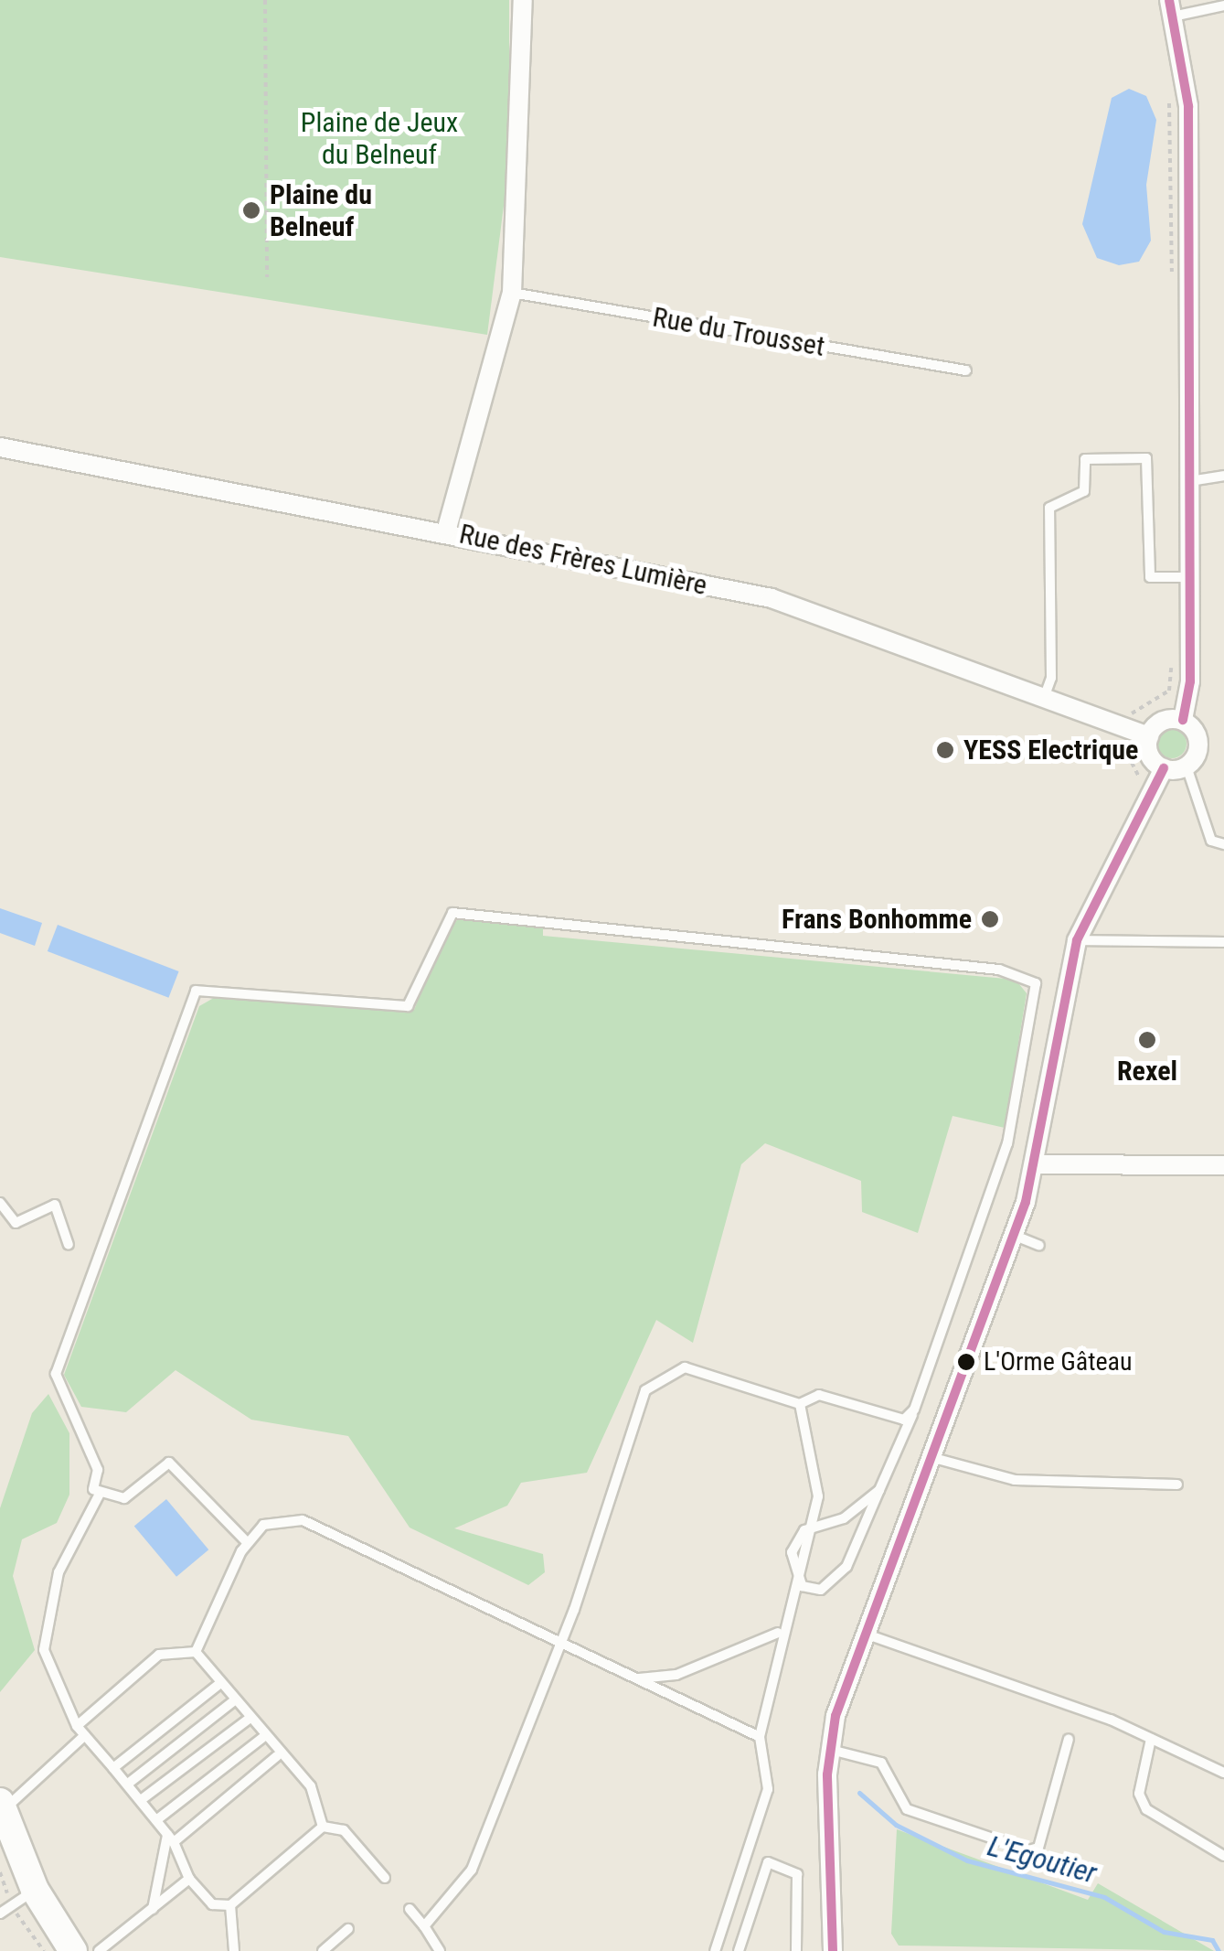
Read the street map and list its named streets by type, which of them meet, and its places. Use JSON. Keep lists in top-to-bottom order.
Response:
{
  "streets": {
    "street": ["Rue des Frères Lumière"],
    "lane": ["Rue du Trousset"]
  },
  "water": ["L'Egoutier"],
  "parks": ["Plaine de Jeux du Belneuf"],
  "places": [
    "Plaine du Belneuf",
    "YESS Electrique",
    "Frans Bonhomme",
    "Rexel",
    "L'Orme Gâteau"
  ]
}
